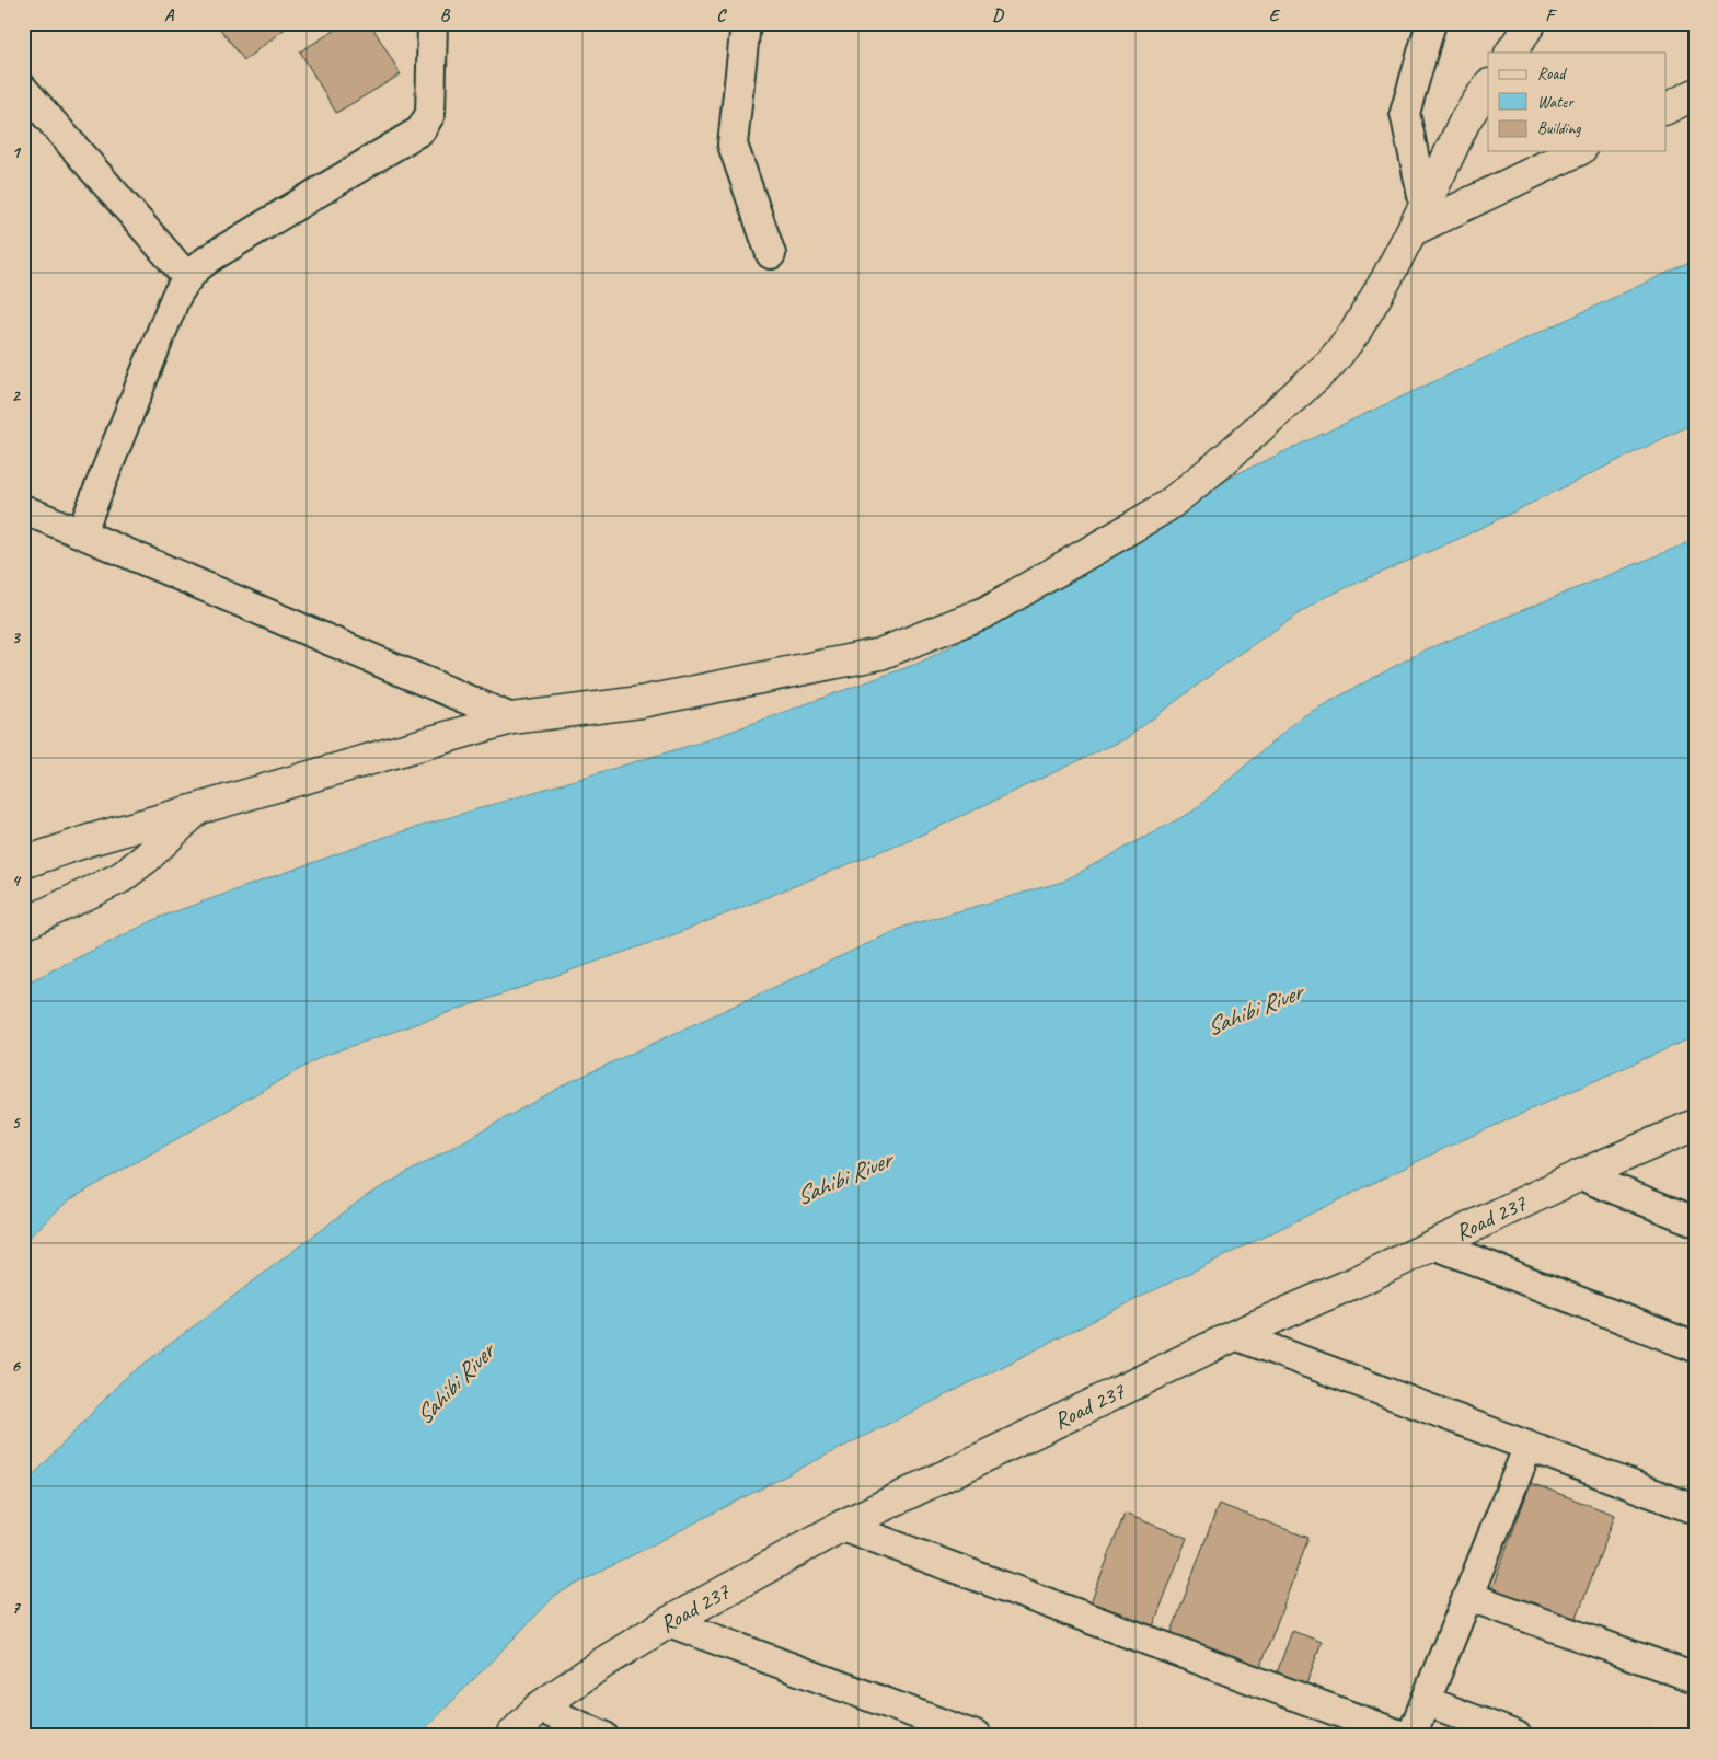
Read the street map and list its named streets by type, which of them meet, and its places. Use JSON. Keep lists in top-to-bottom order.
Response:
{
  "streets": {
    "street": ["Road 237"]
  },
  "water": ["Sahibi River"],
  "legend": ["Road", "Water", "Building"],
  "grid": {
    "columns": [
      "A",
      "B",
      "C",
      "D",
      "E",
      "F"
    ],
    "rows": [
      "1",
      "2",
      "3",
      "4",
      "5",
      "6",
      "7"
    ]
  }
}
